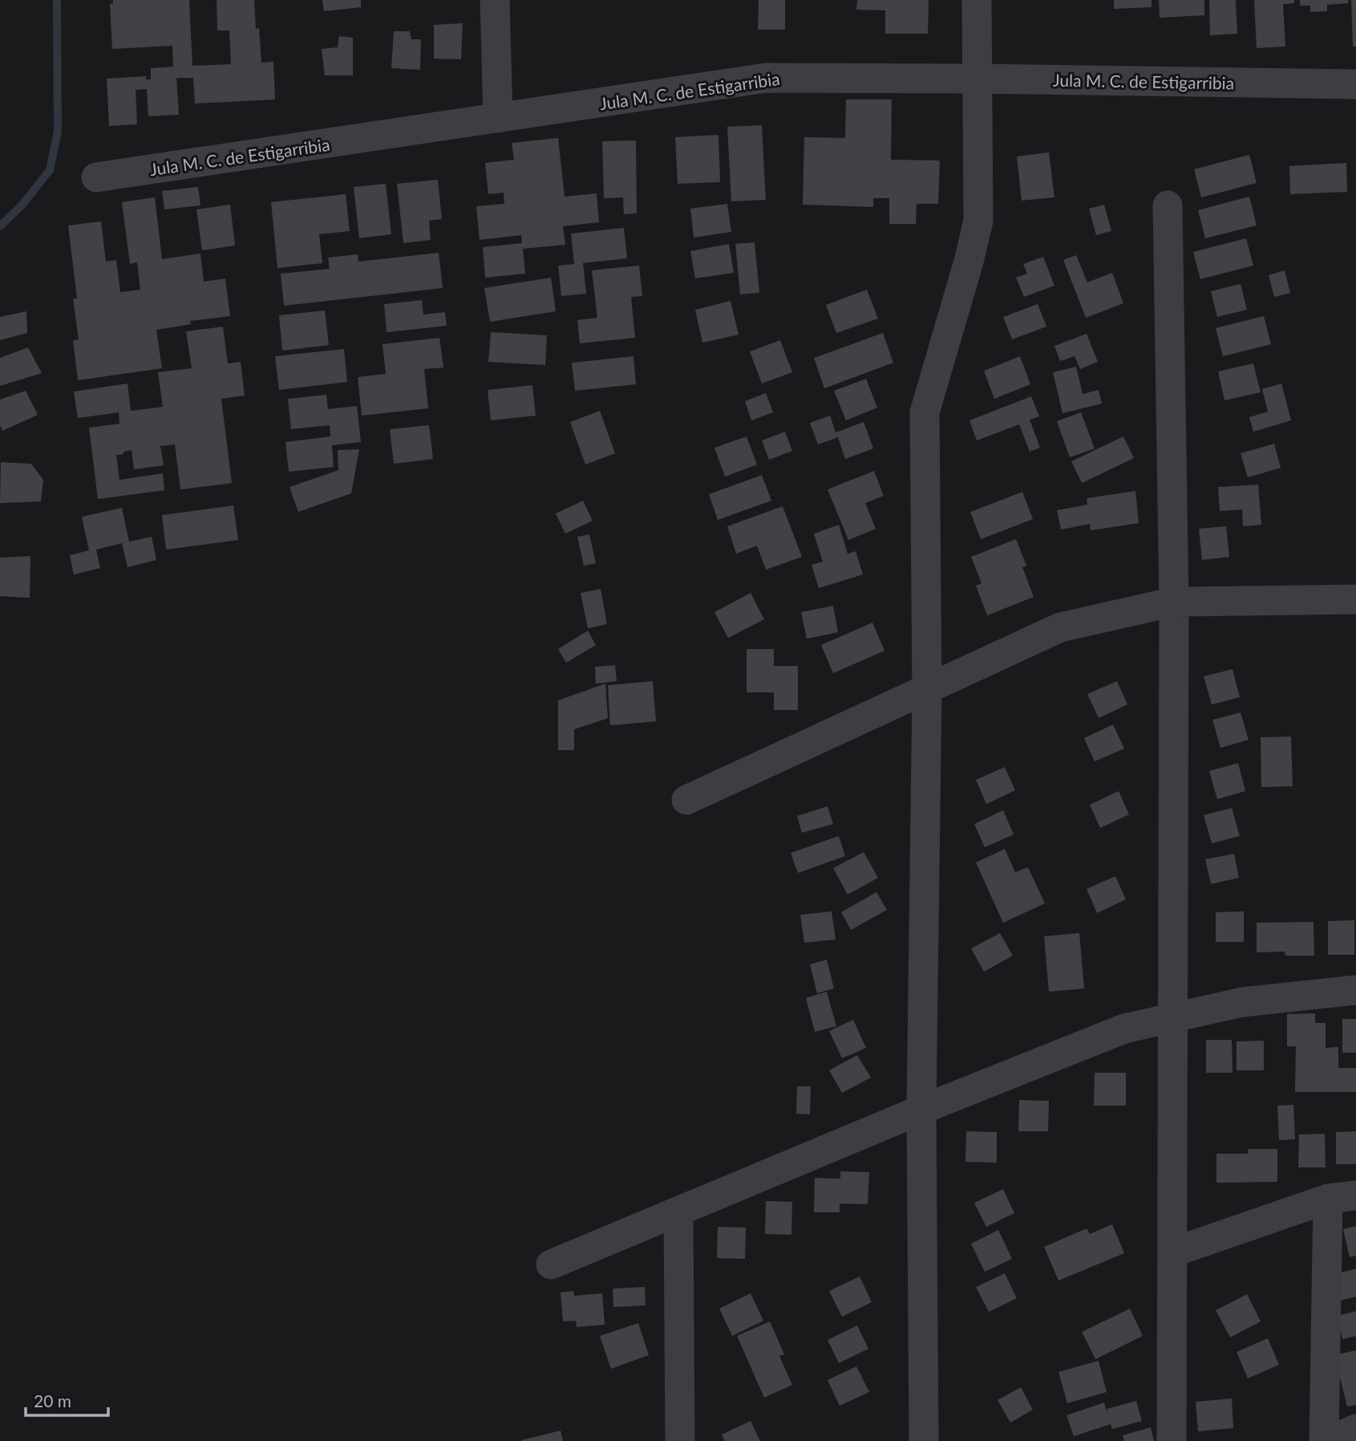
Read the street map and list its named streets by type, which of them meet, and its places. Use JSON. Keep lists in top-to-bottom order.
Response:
{
  "streets": {
    "street": ["Jula M. C. de Estigarribia"]
  },
  "scale_bar": "20 m"
}
